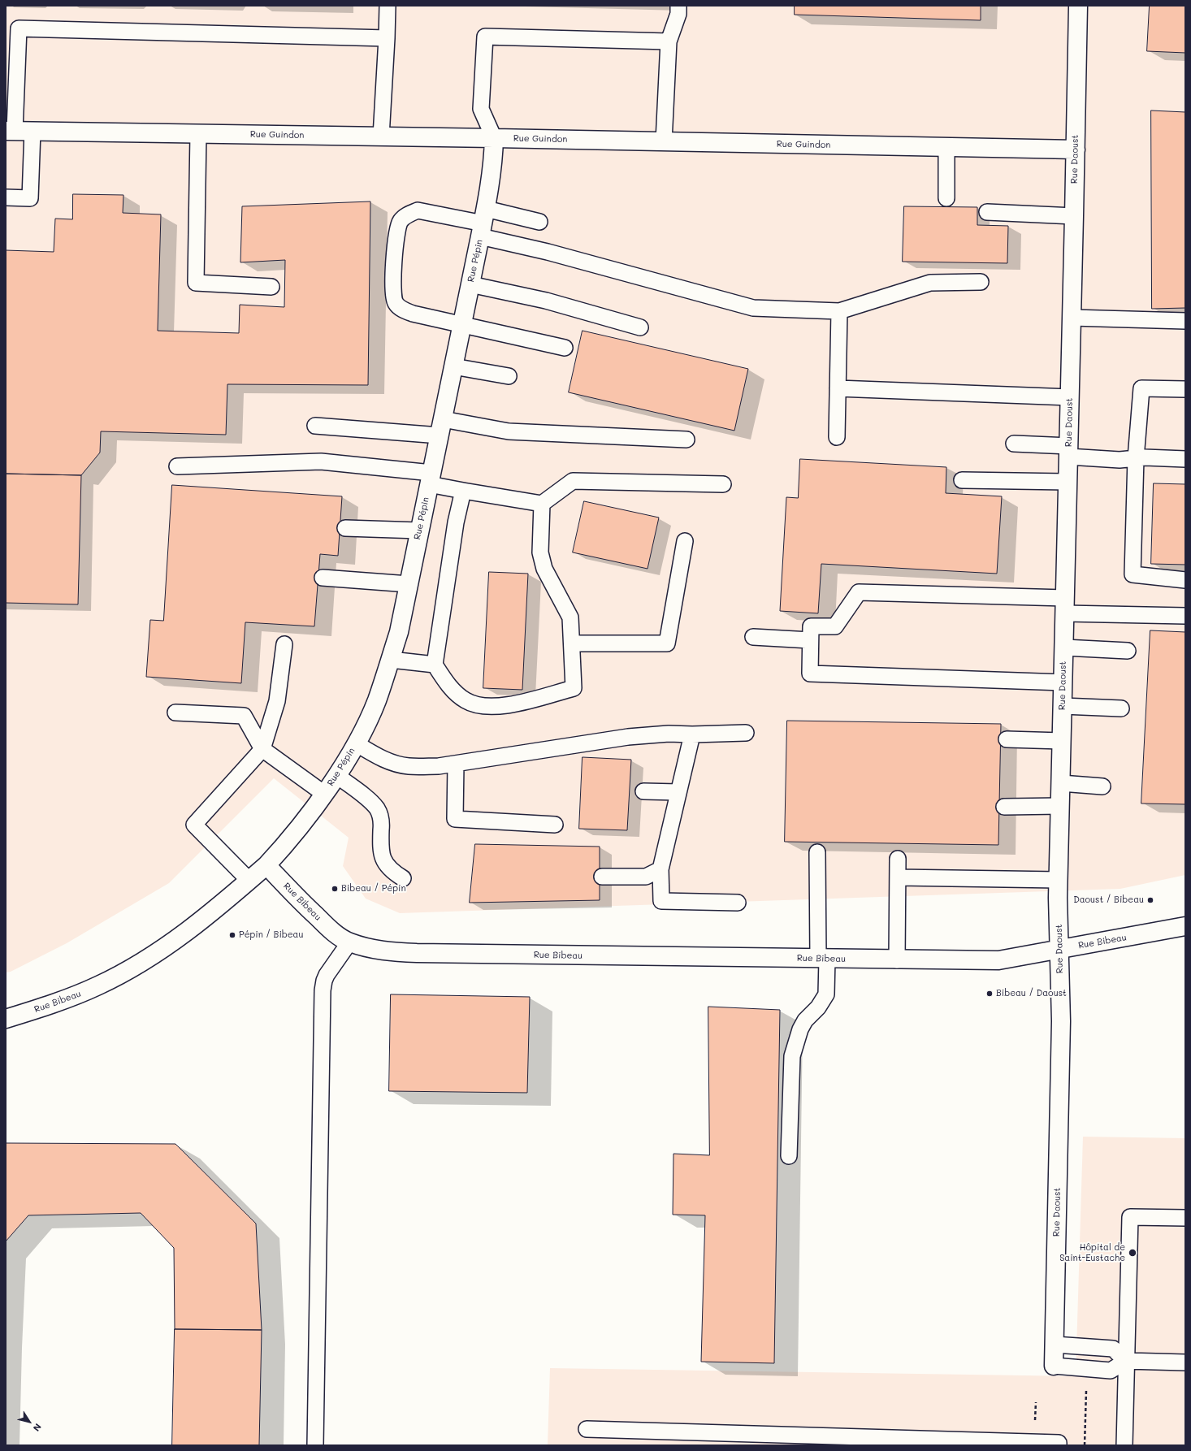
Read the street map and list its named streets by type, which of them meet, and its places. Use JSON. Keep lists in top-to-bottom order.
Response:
{
  "streets": {
    "street": [
      "Rue Guindon",
      "Rue Daoust",
      "Rue Pépin",
      "Rue Bibeau"
    ]
  },
  "crossings": [
    ["Rue Guindon", "Rue Daoust"],
    ["Rue Guindon", "Rue Pépin"],
    ["Rue Daoust", "Rue Bibeau"],
    ["Rue Pépin", "Rue Bibeau"]
  ],
  "places": [
    "Bibeau / Pépin",
    "Daoust / Bibeau",
    "Pépin / Bibeau",
    "Bibeau / Daoust",
    "Hôpital de Saint-Eustache"
  ],
  "north": "bottom right"
}
